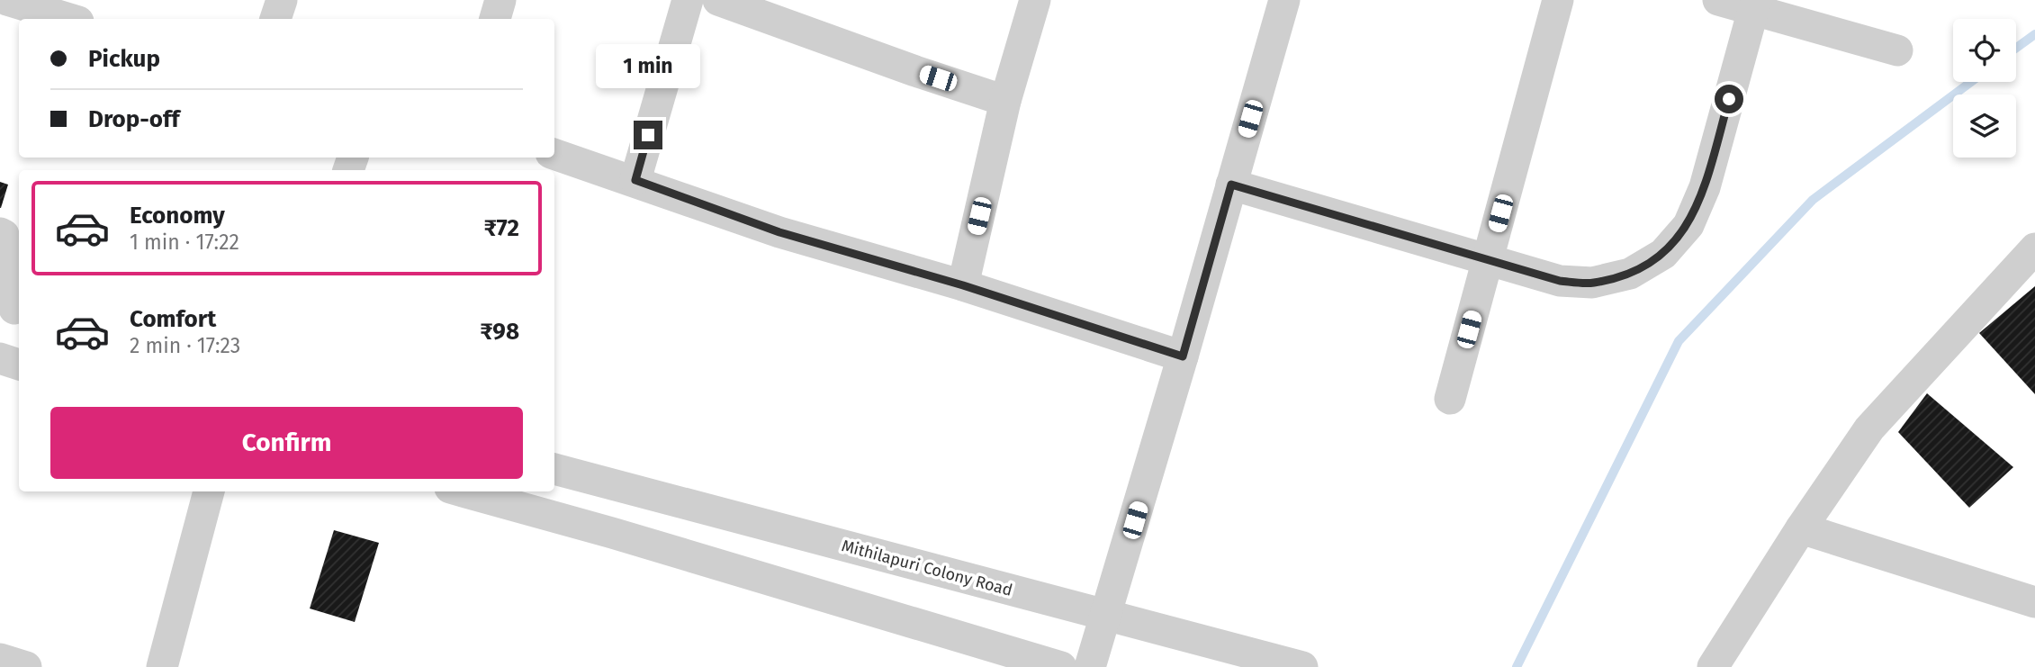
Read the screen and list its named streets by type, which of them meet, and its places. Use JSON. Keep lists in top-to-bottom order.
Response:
{
  "streets": {
    "street": ["Mithilapuri Colony Road"]
  },
  "page": {
    "banner": ["Pickup", "Drop-off"],
    "bubble": "1 min",
    "list": [
      {
        "name": "Economy",
        "note": "1 min · 17:22",
        "value": "₹72"
      },
      {
        "name": "Comfort",
        "note": "2 min · 17:23",
        "value": "₹98"
      }
    ],
    "buttons": "Confirm"
  }
}
